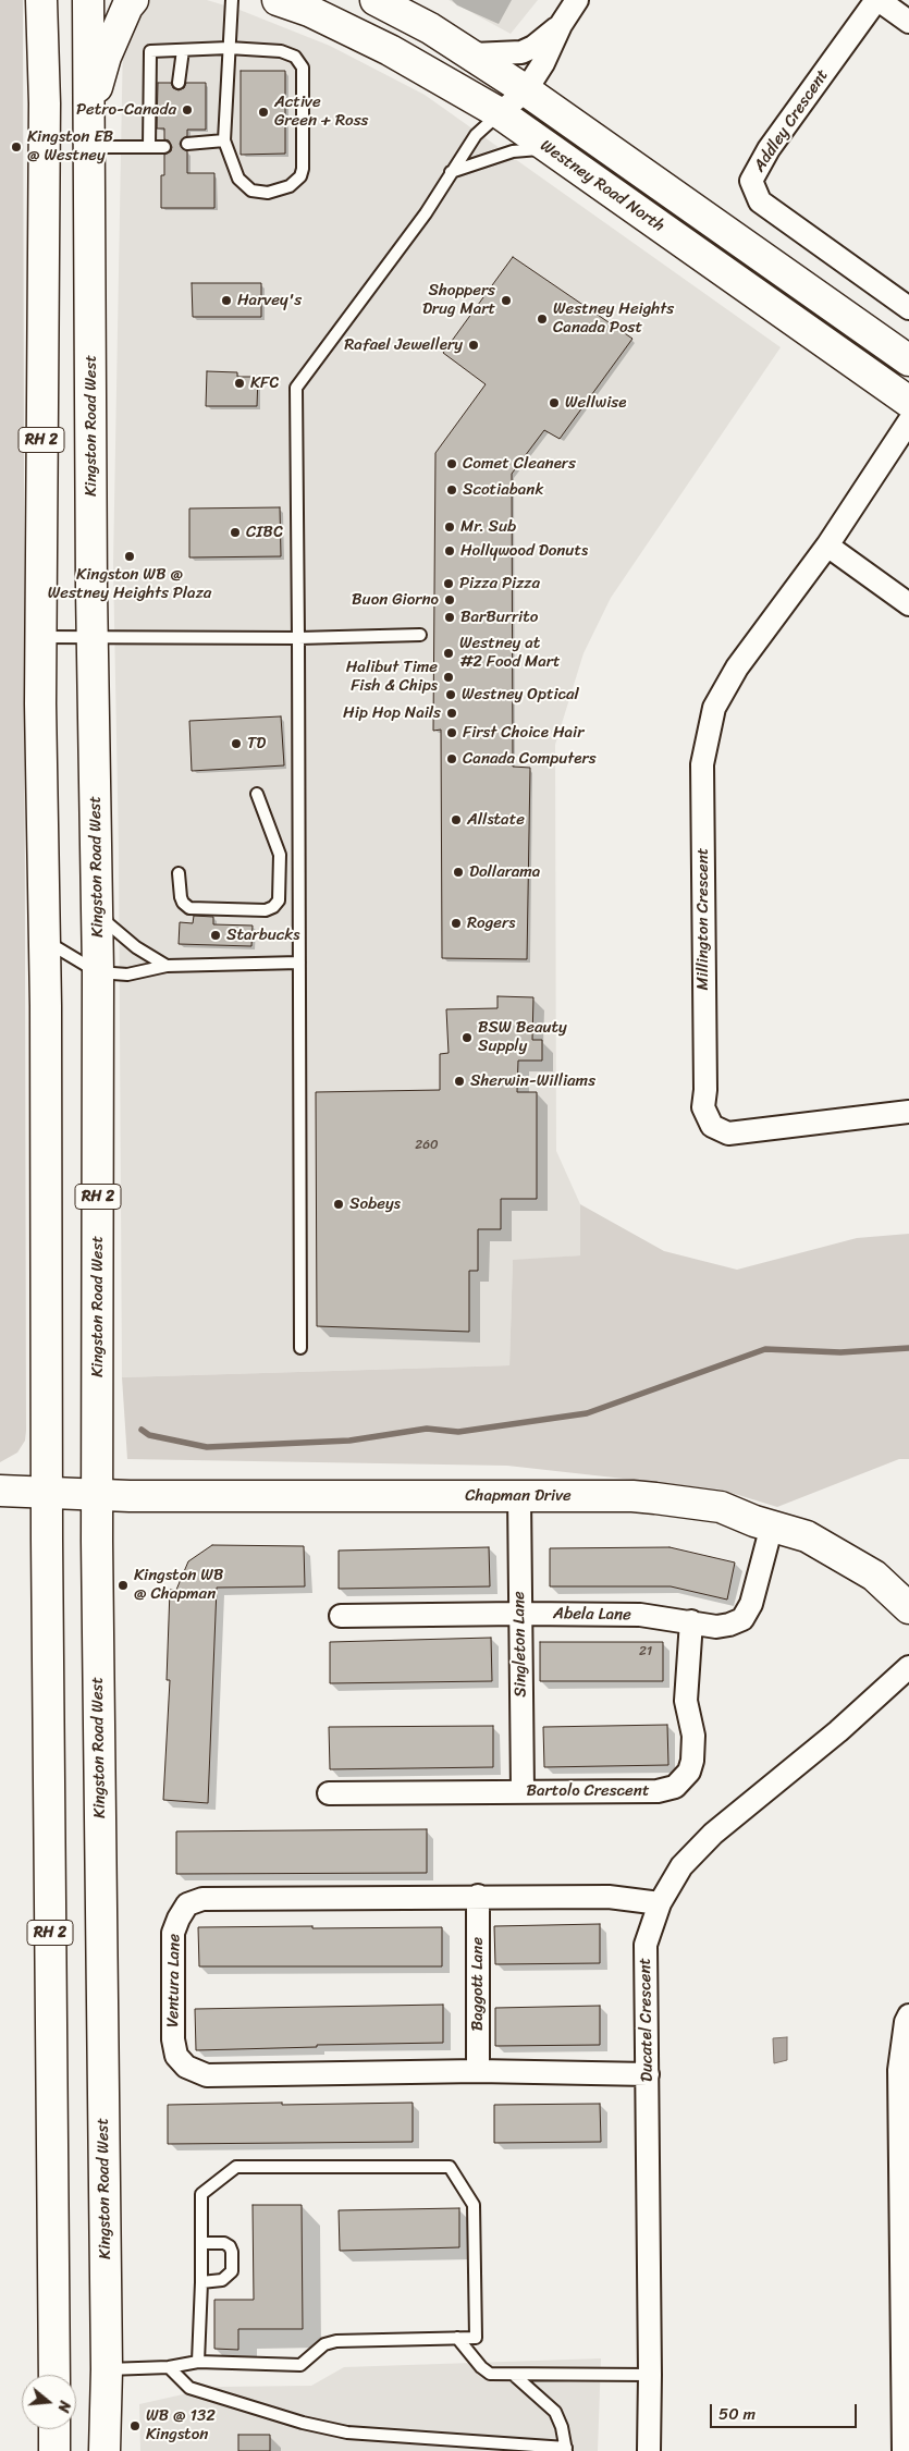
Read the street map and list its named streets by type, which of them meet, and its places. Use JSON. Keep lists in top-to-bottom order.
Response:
{
  "streets": {
    "main road": [
      "Westney Road North",
      "Kingston Road West",
      "RH 2",
      "Chapman Drive"
    ],
    "street": [
      "Addley Crescent",
      "Millington Crescent",
      "Abela Lane",
      "Singleton Lane",
      "Bartolo Crescent",
      "Ventura Lane",
      "Baggott Lane",
      "Ducatel Crescent"
    ]
  },
  "crossings": [
    ["Kingston Road West", "Chapman Drive"],
    ["RH 2", "Chapman Drive"],
    ["Chapman Drive", "Abela Lane"],
    ["Chapman Drive", "Singleton Lane"],
    ["Abela Lane", "Singleton Lane"],
    ["Abela Lane", "Bartolo Crescent"],
    ["Singleton Lane", "Bartolo Crescent"],
    ["Ventura Lane", "Baggott Lane"],
    ["Ventura Lane", "Ducatel Crescent"]
  ],
  "places": [
    "Petro-Canada",
    "Active Green + Ross",
    "Kingston EB @ Westney",
    "Harvey's",
    "Shoppers Drug Mart",
    "Westney Heights Canada Post",
    "Rafael Jewellery",
    "KFC",
    "Wellwise",
    "Comet Cleaners",
    "Scotiabank",
    "Mr. Sub",
    "CIBC",
    "Hollywood Donuts",
    "Kingston WB @ Westney Heights Plaza",
    "Pizza Pizza",
    "Buon Giorno",
    "BarBurrito",
    "Westney at #2 Food Mart",
    "Halibut Time Fish & Chips",
    "Westney Optical",
    "Hip Hop Nails",
    "First Choice Hair",
    "TD",
    "Canada Computers",
    "Allstate",
    "Dollarama",
    "Rogers",
    "Starbucks",
    "BSW Beauty Supply",
    "Sherwin-Williams",
    "Sobeys",
    "Kingston WB @ Chapman",
    "WB @ 132 Kingston"
  ],
  "house_numbers": ["260", "21"],
  "scale_bar": "50 m",
  "north": "right"
}
